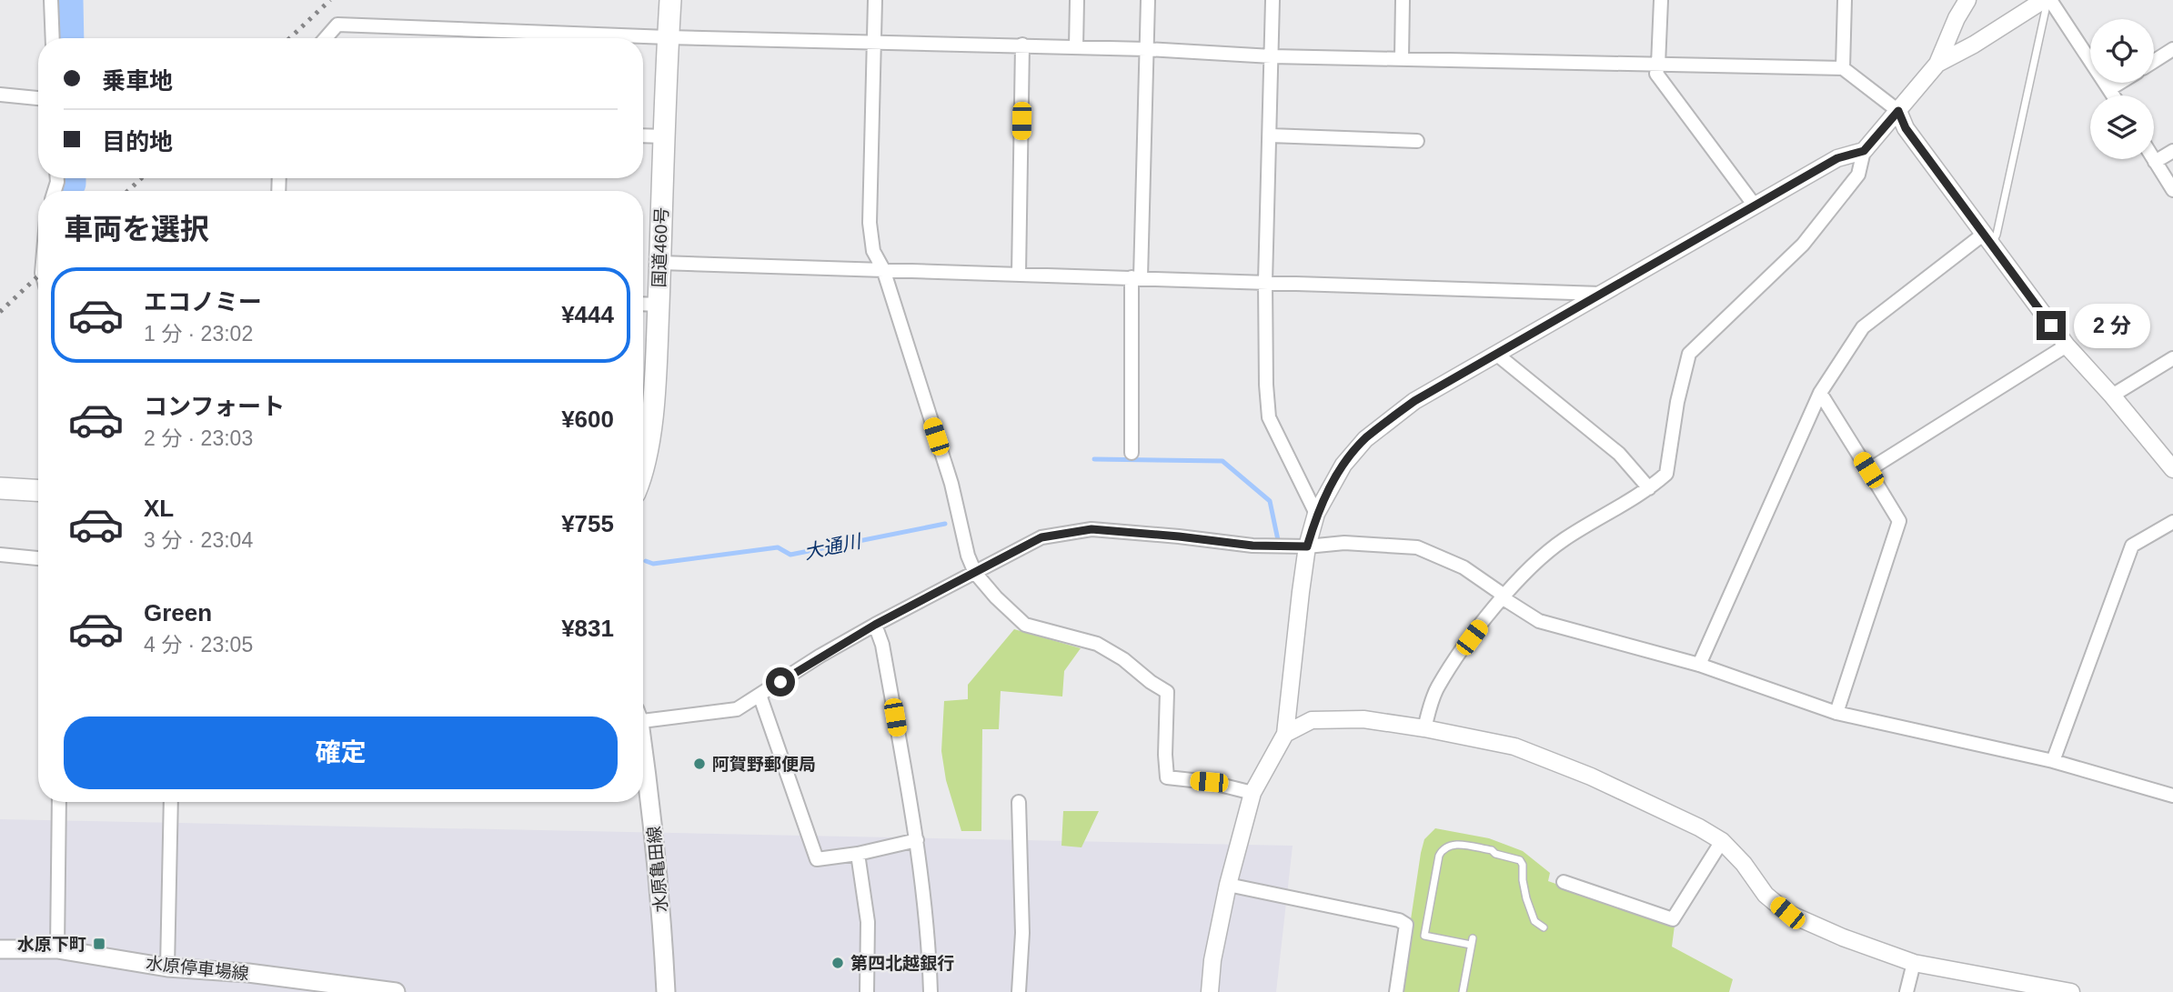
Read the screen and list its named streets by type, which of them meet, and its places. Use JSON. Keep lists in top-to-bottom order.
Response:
{
  "streets": {
    "highway": ["国道460号"],
    "main road": ["水原亀田線", "水原停車場線"]
  },
  "water": ["大通川"],
  "places": {
    "other": ["阿賀野郵便局", "第四北越銀行"],
    "transit": ["水原下町"]
  },
  "page": {
    "banner": ["乗車地", "目的地"],
    "heading": "車両を選択",
    "list": [
      {
        "name": "エコノミー",
        "note": "1 分 · 23:02",
        "value": "¥444"
      },
      {
        "name": "コンフォート",
        "note": "2 分 · 23:03",
        "value": "¥600"
      },
      {
        "name": "XL",
        "note": "3 分 · 23:04",
        "value": "¥755"
      },
      {
        "name": "Green",
        "note": "4 分 · 23:05",
        "value": "¥831"
      }
    ],
    "bubble": "2 分",
    "buttons": "確定"
  }
}
